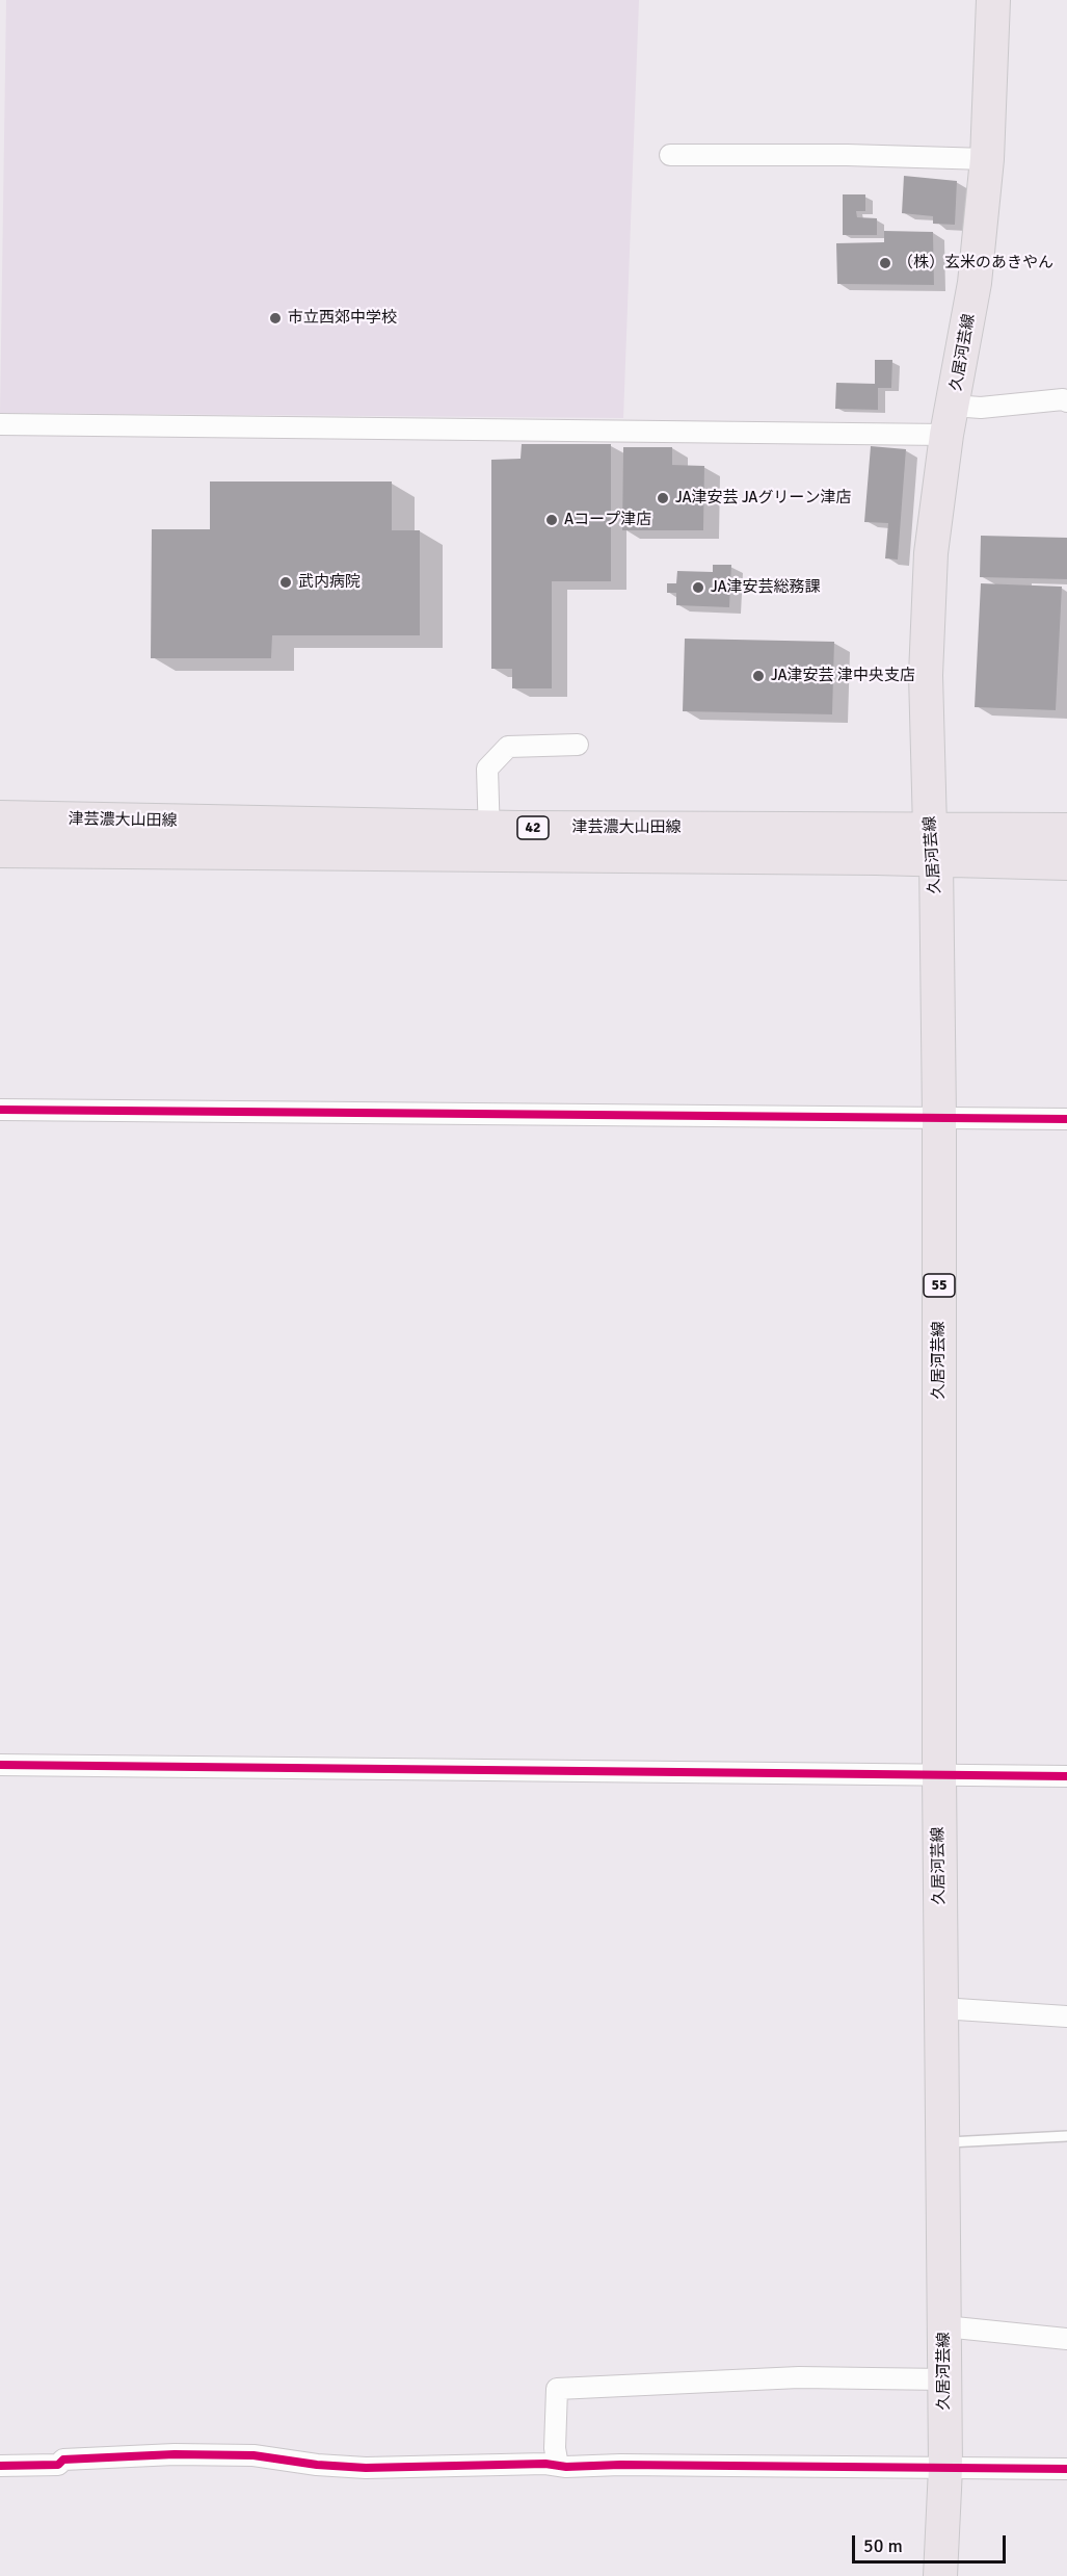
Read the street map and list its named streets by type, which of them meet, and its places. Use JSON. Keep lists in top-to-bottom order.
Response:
{
  "streets": {
    "main road": [
      "久居河芸線",
      "津芸濃大山田線",
      "42",
      "55"
    ]
  },
  "crossings": [
    ["久居河芸線", "津芸濃大山田線"]
  ],
  "places": [
    "（株）玄米のあきやん",
    "市立西郊中学校",
    "JA津安芸 JAグリーン津店",
    "Aコープ津店",
    "武内病院",
    "JA津安芸総務課",
    "JA津安芸 津中央支店"
  ],
  "scale_bar": "50 m"
}
